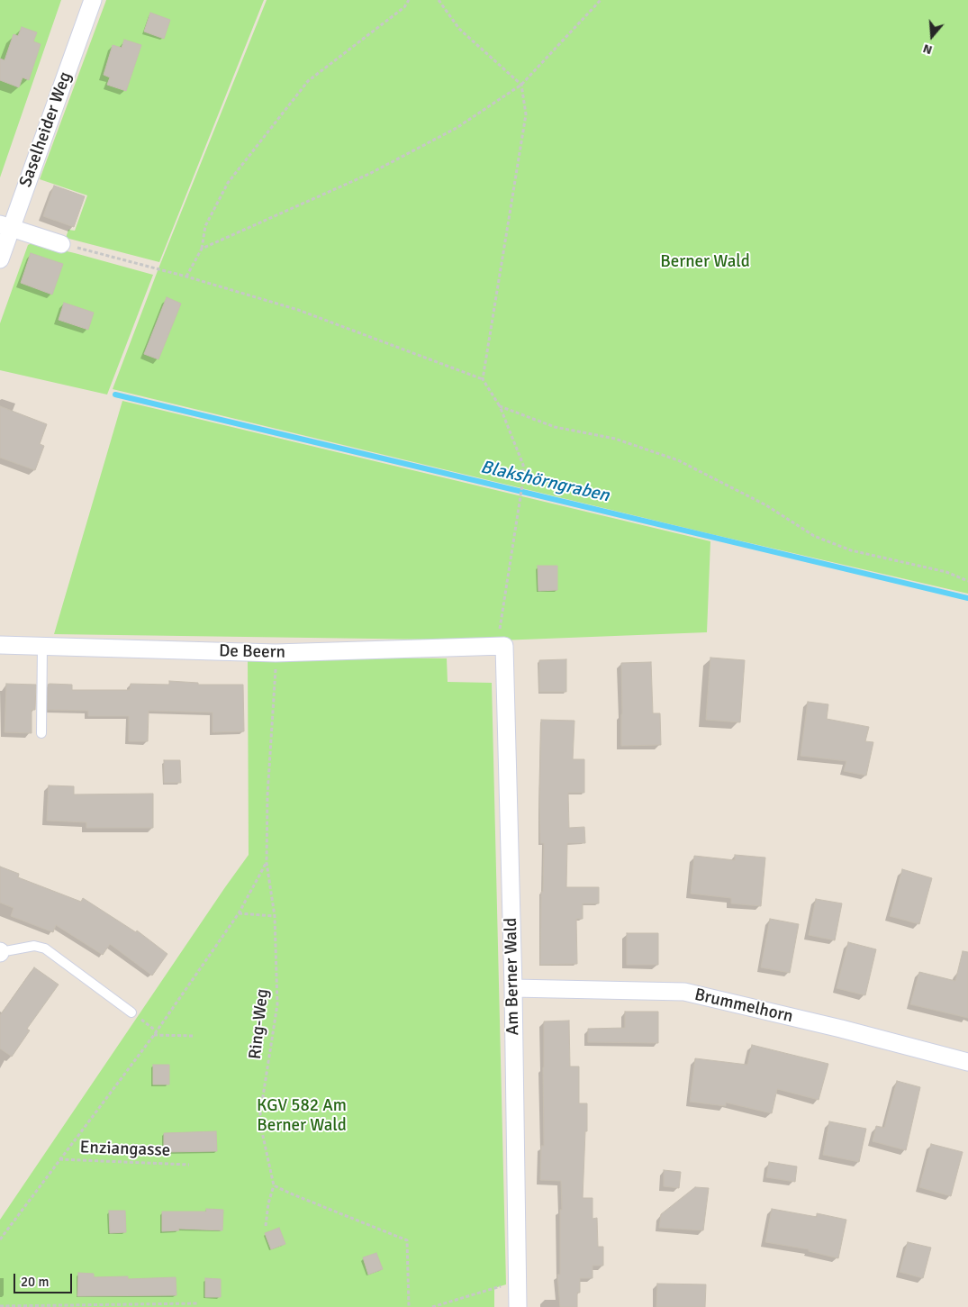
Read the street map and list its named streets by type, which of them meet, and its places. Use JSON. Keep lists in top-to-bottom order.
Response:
{
  "streets": {
    "street": [
      "Saselheider Weg",
      "De Beern",
      "Am Berner Wald",
      "Brummelhorn"
    ],
    "path": ["Ring-Weg", "Enziangasse"]
  },
  "crossings": [
    ["De Beern", "Am Berner Wald"],
    ["De Beern", "Ring-Weg"],
    ["Am Berner Wald", "Brummelhorn"]
  ],
  "water": ["Blakshörngraben"],
  "parks": ["Berner Wald", "KGV 582 Am Berner Wald"],
  "scale_bar": "20 m",
  "north": "bottom"
}
